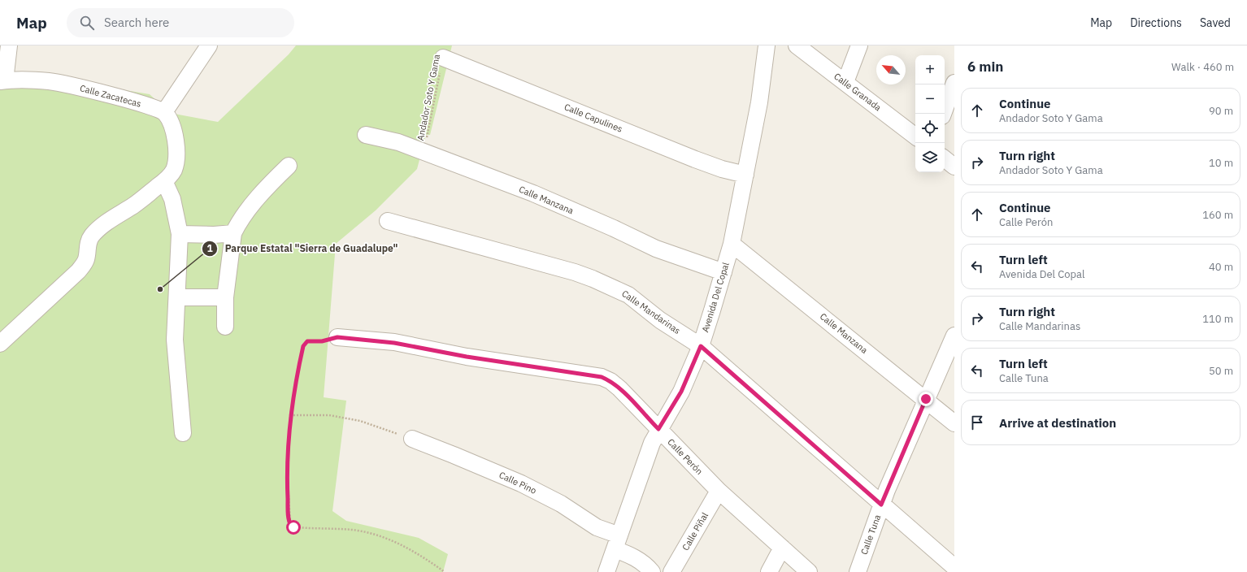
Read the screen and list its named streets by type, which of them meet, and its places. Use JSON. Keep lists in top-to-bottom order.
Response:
{
  "streets": {
    "street": [
      "Calle Granada",
      "Calle Zacatecas",
      "Calle Capulines",
      "Calle Manzana",
      "Avenida Del Copal",
      "Calle Mandarinas",
      "Calle Perón",
      "Calle Pino",
      "Calle Piñal",
      "Calle Tuna"
    ],
    "path": ["Andador Soto Y Gama"]
  },
  "crossings": [
    ["Andador Soto Y Gama", "Calle Capulines"],
    ["Andador Soto Y Gama", "Calle Manzana"],
    ["Calle Capulines", "Avenida Del Copal"],
    ["Calle Manzana", "Avenida Del Copal"],
    ["Calle Manzana", "Calle Tuna"],
    ["Avenida Del Copal", "Calle Mandarinas"],
    ["Avenida Del Copal", "Calle Perón"],
    ["Avenida Del Copal", "Calle Pino"],
    ["Calle Mandarinas", "Calle Tuna"],
    ["Calle Perón", "Calle Piñal"]
  ],
  "places": ["Parque Estatal \"Sierra de Guadalupe\""],
  "north": "top left",
  "page": {
    "header": "Map",
    "search": "Search here",
    "nav": ["Map", "Directions", "Saved"],
    "heading": ["6 min", "Walk · 460 m"],
    "map_buttons": ["+", "−"],
    "list": [
      ["Continue", "Andador Soto Y Gama", "90 m"],
      ["Turn right", "Andador Soto Y Gama", "10 m"],
      ["Continue", "Calle Perón", "160 m"],
      ["Turn left", "Avenida Del Copal", "40 m"],
      ["Turn right", "Calle Mandarinas", "110 m"],
      ["Turn left", "Calle Tuna", "50 m"],
      "Arrive at destination"
    ]
  }
}
